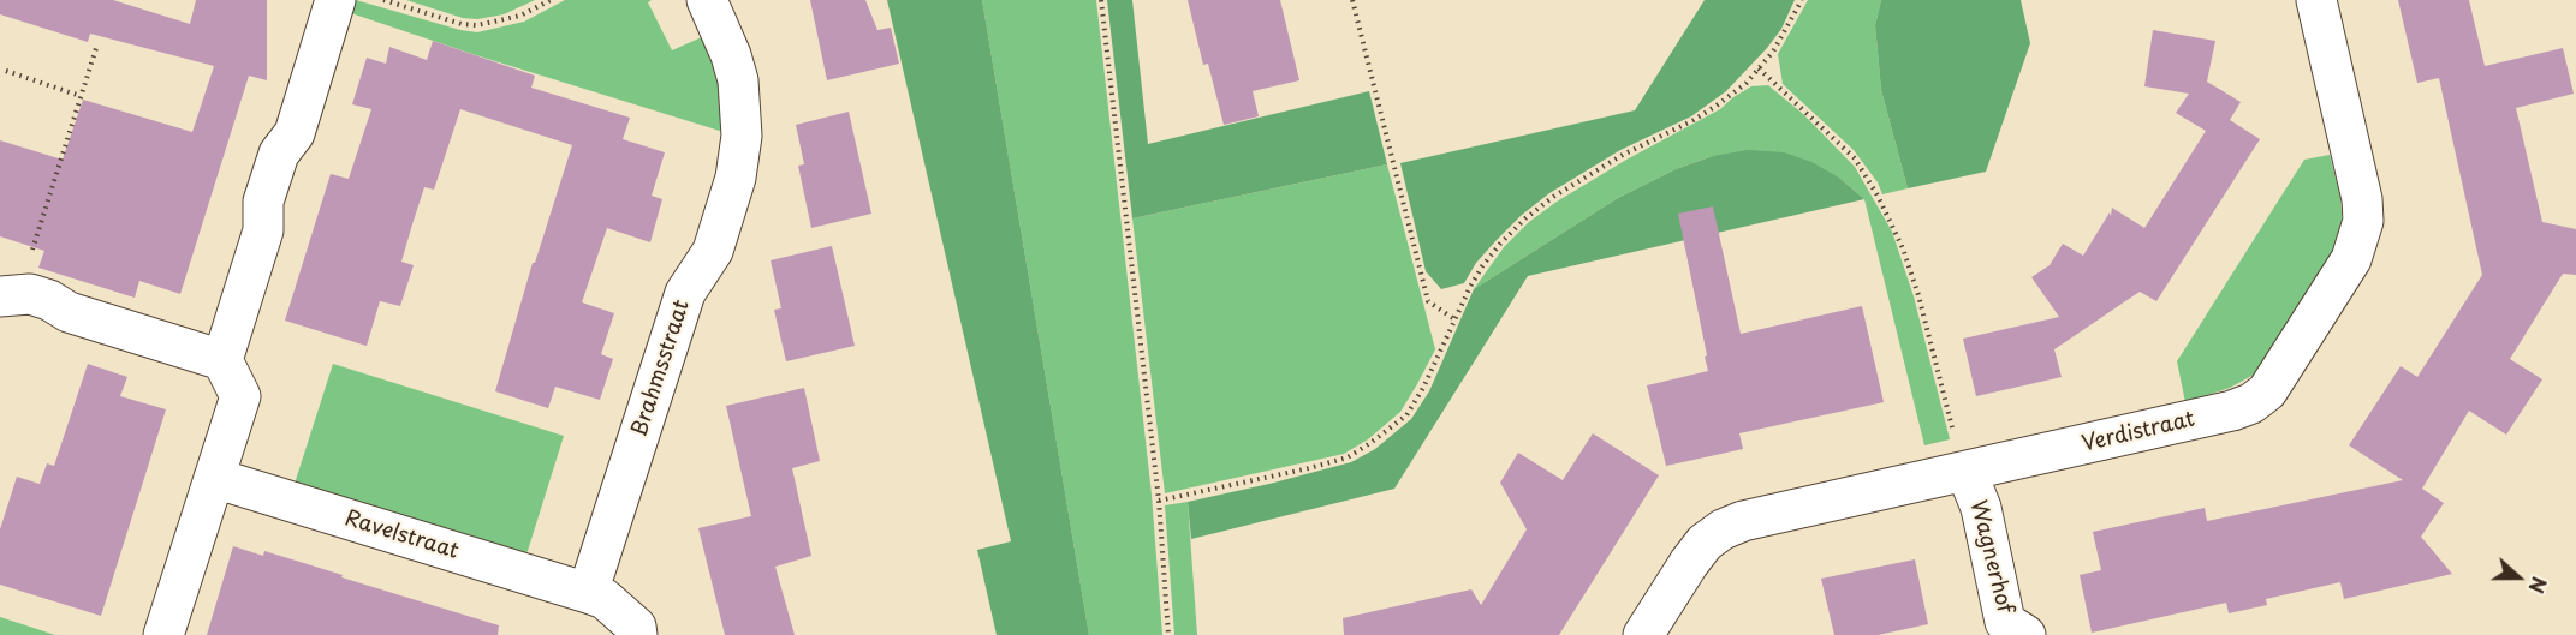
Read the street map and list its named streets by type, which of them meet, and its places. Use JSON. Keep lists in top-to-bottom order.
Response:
{
  "streets": {
    "street": [
      "Brahmsstraat",
      "Verdistraat",
      "Ravelstraat",
      "Wagnerhof"
    ]
  },
  "crossings": [
    ["Brahmsstraat", "Ravelstraat"],
    ["Verdistraat", "Wagnerhof"]
  ],
  "north": "right"
}
